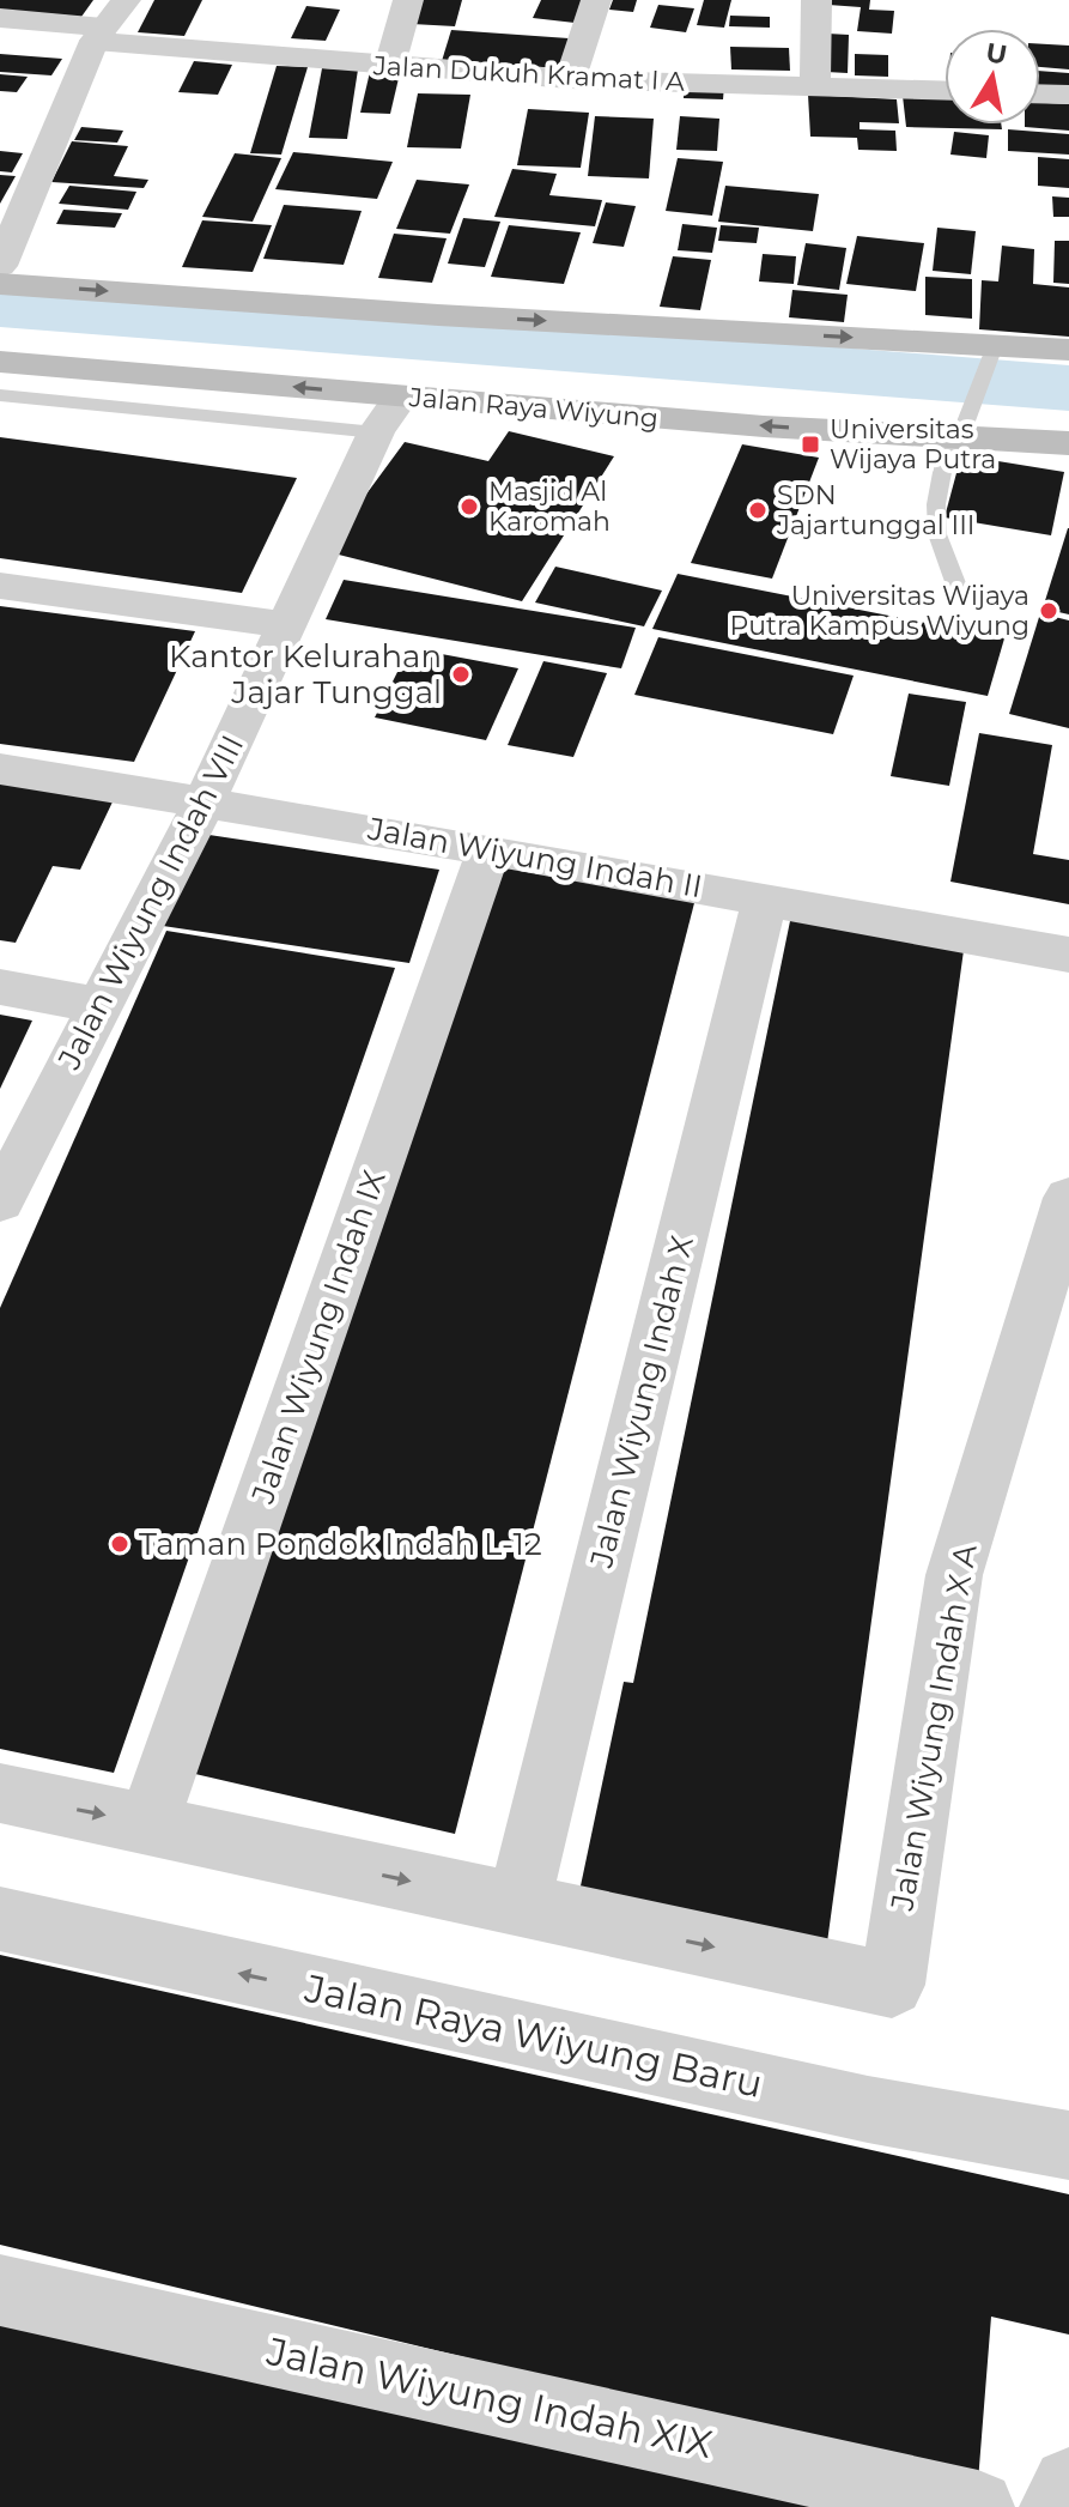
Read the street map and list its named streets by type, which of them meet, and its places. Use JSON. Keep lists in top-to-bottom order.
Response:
{
  "streets": {
    "main road": ["Jalan Raya Wiyung"],
    "street": [
      "Jalan Dukuh Kramat I A",
      "Jalan Wiyung Indah II",
      "Jalan Wiyung Indah VIII",
      "Jalan Wiyung Indah IX",
      "Jalan Wiyung Indah X",
      "Jalan Wiyung Indah X A",
      "Jalan Raya Wiyung Baru",
      "Jalan Wiyung Indah XIX"
    ]
  },
  "crossings": [
    ["Jalan Raya Wiyung", "Jalan Wiyung Indah VIII"],
    ["Jalan Wiyung Indah II", "Jalan Wiyung Indah VIII"],
    ["Jalan Wiyung Indah II", "Jalan Wiyung Indah IX"],
    ["Jalan Wiyung Indah II", "Jalan Wiyung Indah X"],
    ["Jalan Wiyung Indah X", "Jalan Wiyung Indah X A"]
  ],
  "places": {
    "transit": ["Universitas Wijaya Putra"],
    "other": [
      "Masjid Al Karomah",
      "SDN Jajartunggal III",
      "Universitas Wijaya Putra Kampus Wiyung",
      "Kantor Kelurahan Jajar Tunggal",
      "Taman Pondok Indah L-12"
    ]
  },
  "north": "top"
}
